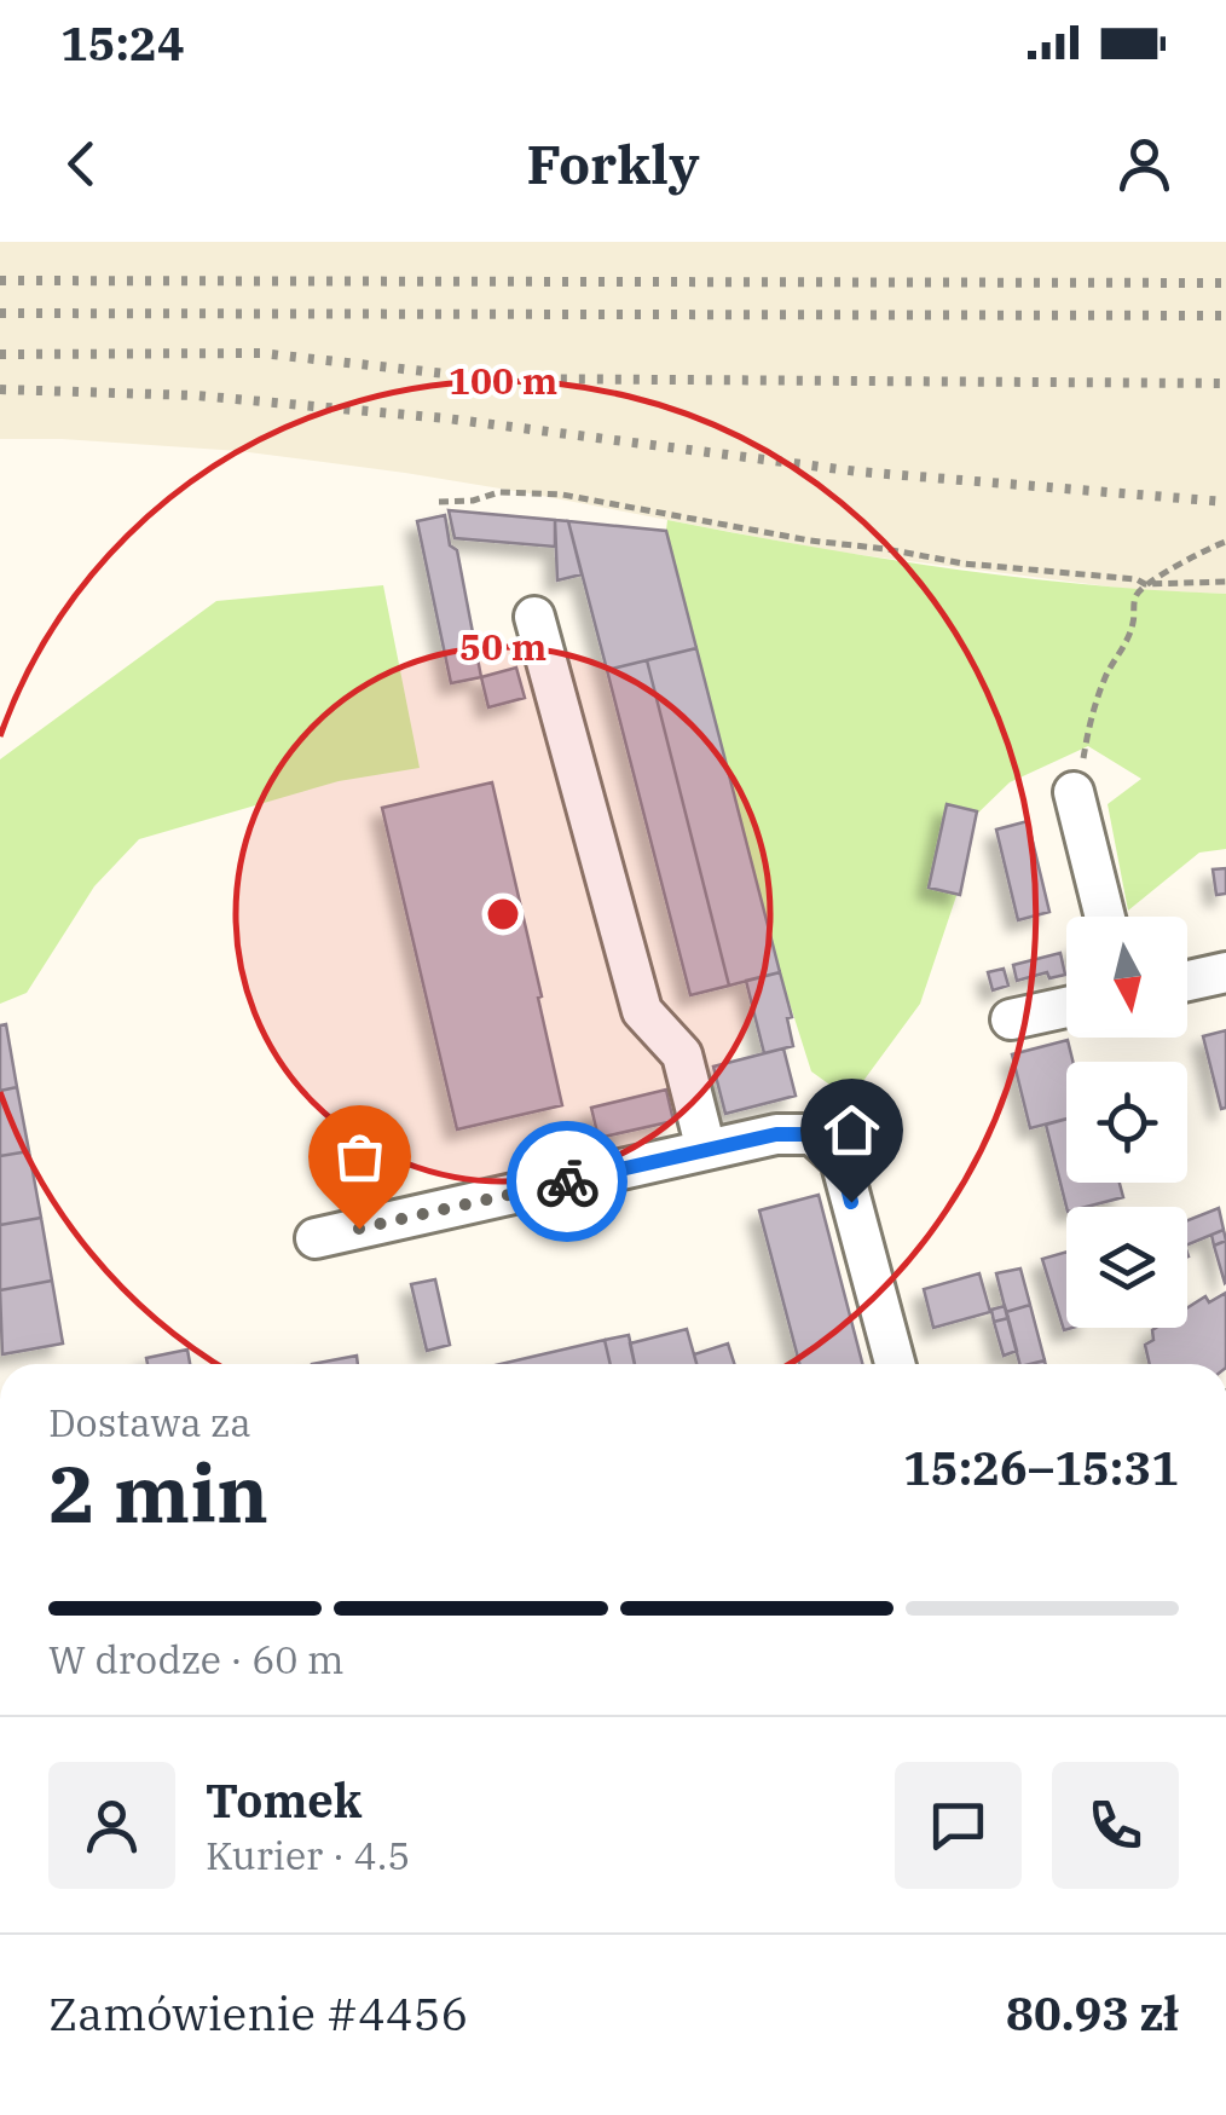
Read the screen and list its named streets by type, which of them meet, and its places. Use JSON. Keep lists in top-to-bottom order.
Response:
{
  "north": "bottom",
  "page": {
    "status": "15:24",
    "header": "Forkly",
    "heading": ["2 min", "Dostawa za", "15:26–15:31"],
    "panel": [
      "Tomek",
      "Kurier · 4.5",
      "Zamówienie #4456",
      "80.93 zł"
    ],
    "bar": "W drodze · 60 m"
  },
  "rings": ["100 m", "50 m"]
}
